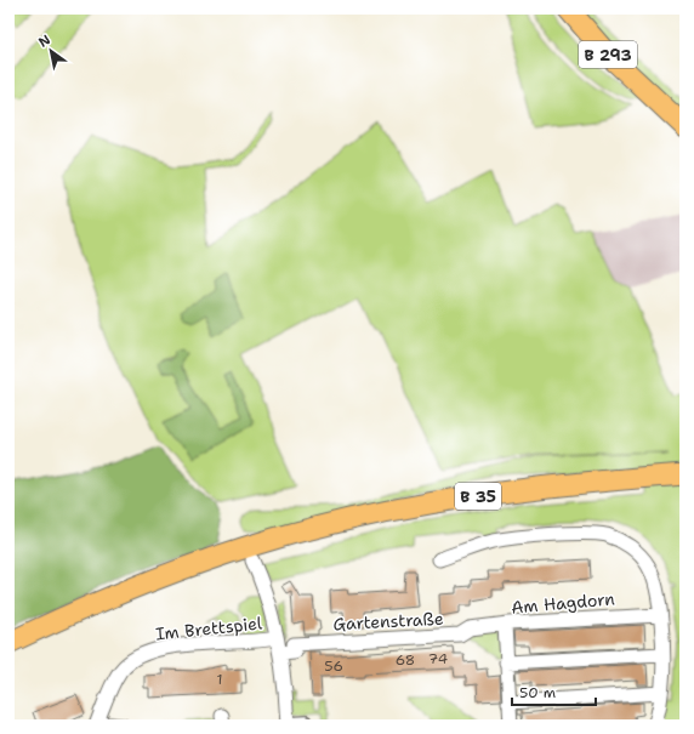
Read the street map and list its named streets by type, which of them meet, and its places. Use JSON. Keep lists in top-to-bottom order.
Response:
{
  "streets": {
    "main road": ["B 293", "B 35"],
    "street": ["Am Hagdorn", "Gartenstraße", "Im Brettspiel"]
  },
  "crossings": [
    ["Am Hagdorn", "Gartenstraße"]
  ],
  "house_numbers": [
    "74",
    "68",
    "56",
    "1"
  ],
  "scale_bar": "50 m",
  "north": "top left"
}
